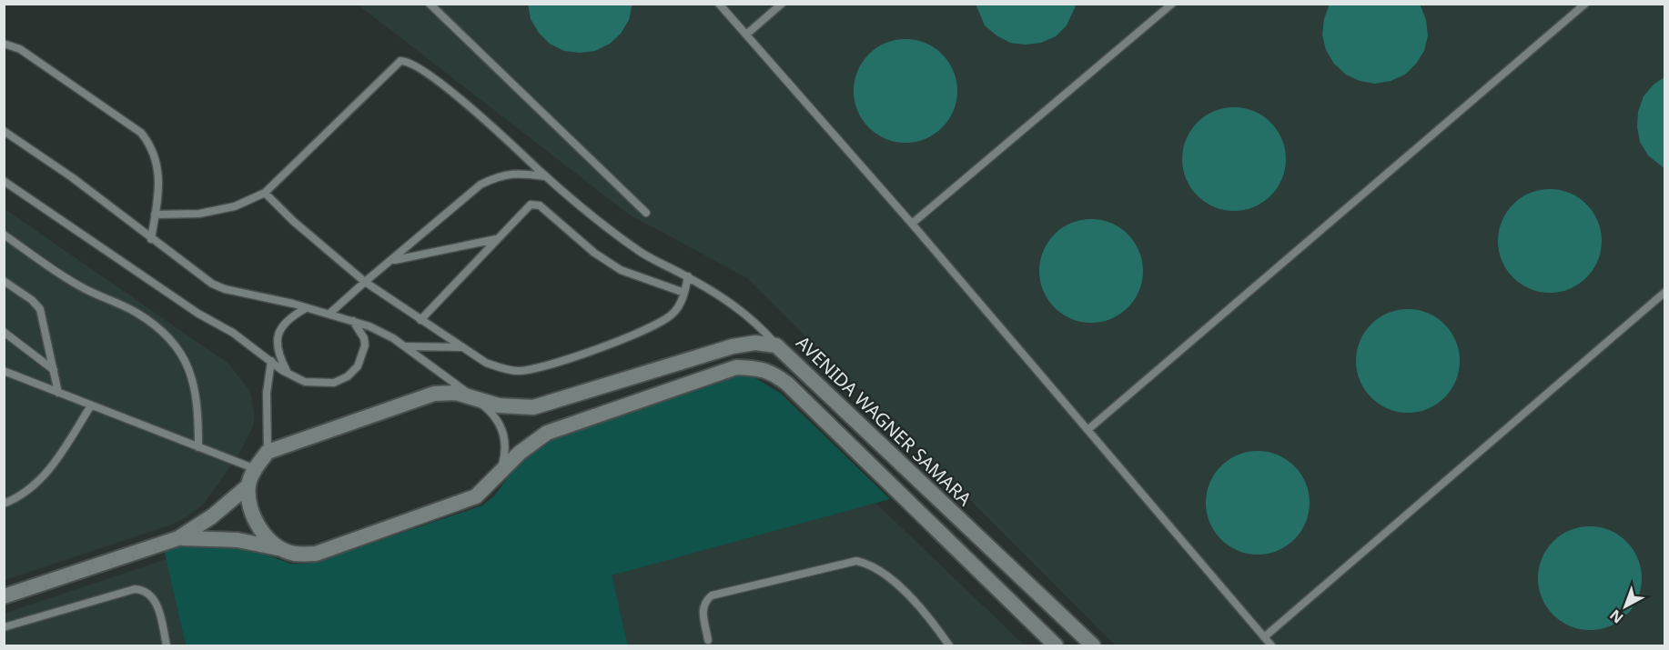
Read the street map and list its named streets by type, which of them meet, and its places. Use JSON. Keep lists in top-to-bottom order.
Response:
{
  "streets": {
    "street": ["AVENIDA WAGNER SAMARA"]
  },
  "north": "bottom left"
}
